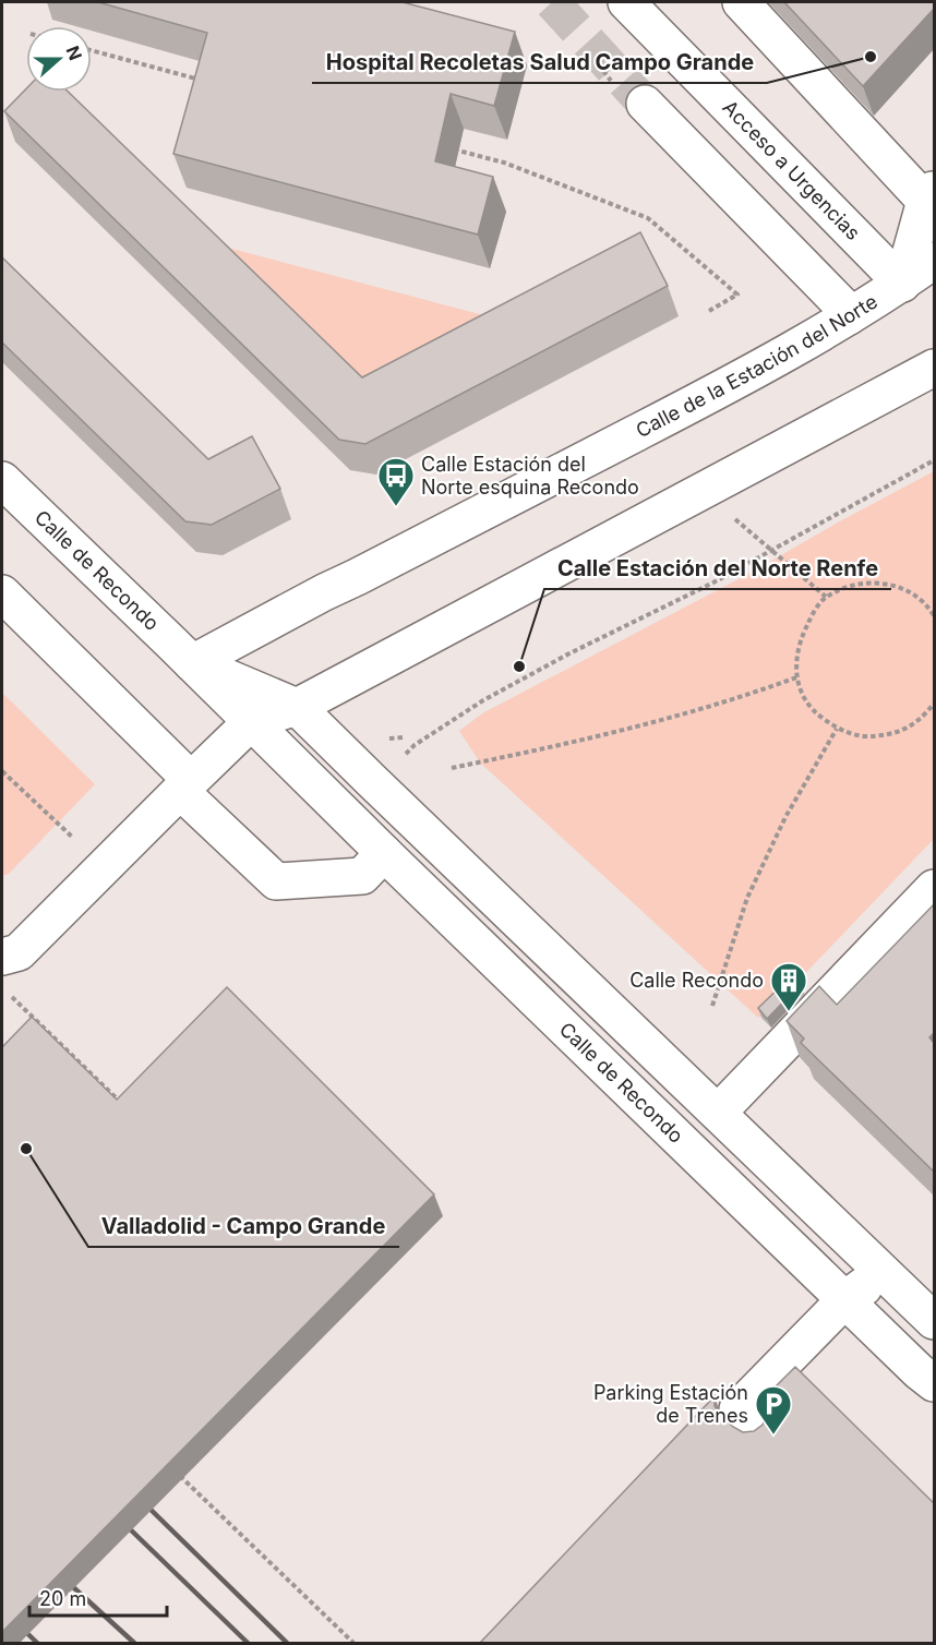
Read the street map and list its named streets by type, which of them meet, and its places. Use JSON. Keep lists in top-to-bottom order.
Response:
{
  "streets": {
    "street": ["Acceso a Urgencias", "Calle de la Estación del Norte", "Calle de Recondo"]
  },
  "crossings": [
    ["Acceso a Urgencias", "Calle de la Estación del Norte"],
    ["Calle de la Estación del Norte", "Calle de Recondo"]
  ],
  "places": {
    "other": ["Hospital Recoletas Salud Campo Grande", "Calle Estación del Norte Renfe", "Valladolid - Campo Grande"],
    "bus stop": ["Calle Estación del Norte esquina Recondo"],
    "building": ["Calle Recondo"],
    "parking": ["Parking Estación de Trenes"]
  },
  "scale_bar": "20 m",
  "north": "right"
}
